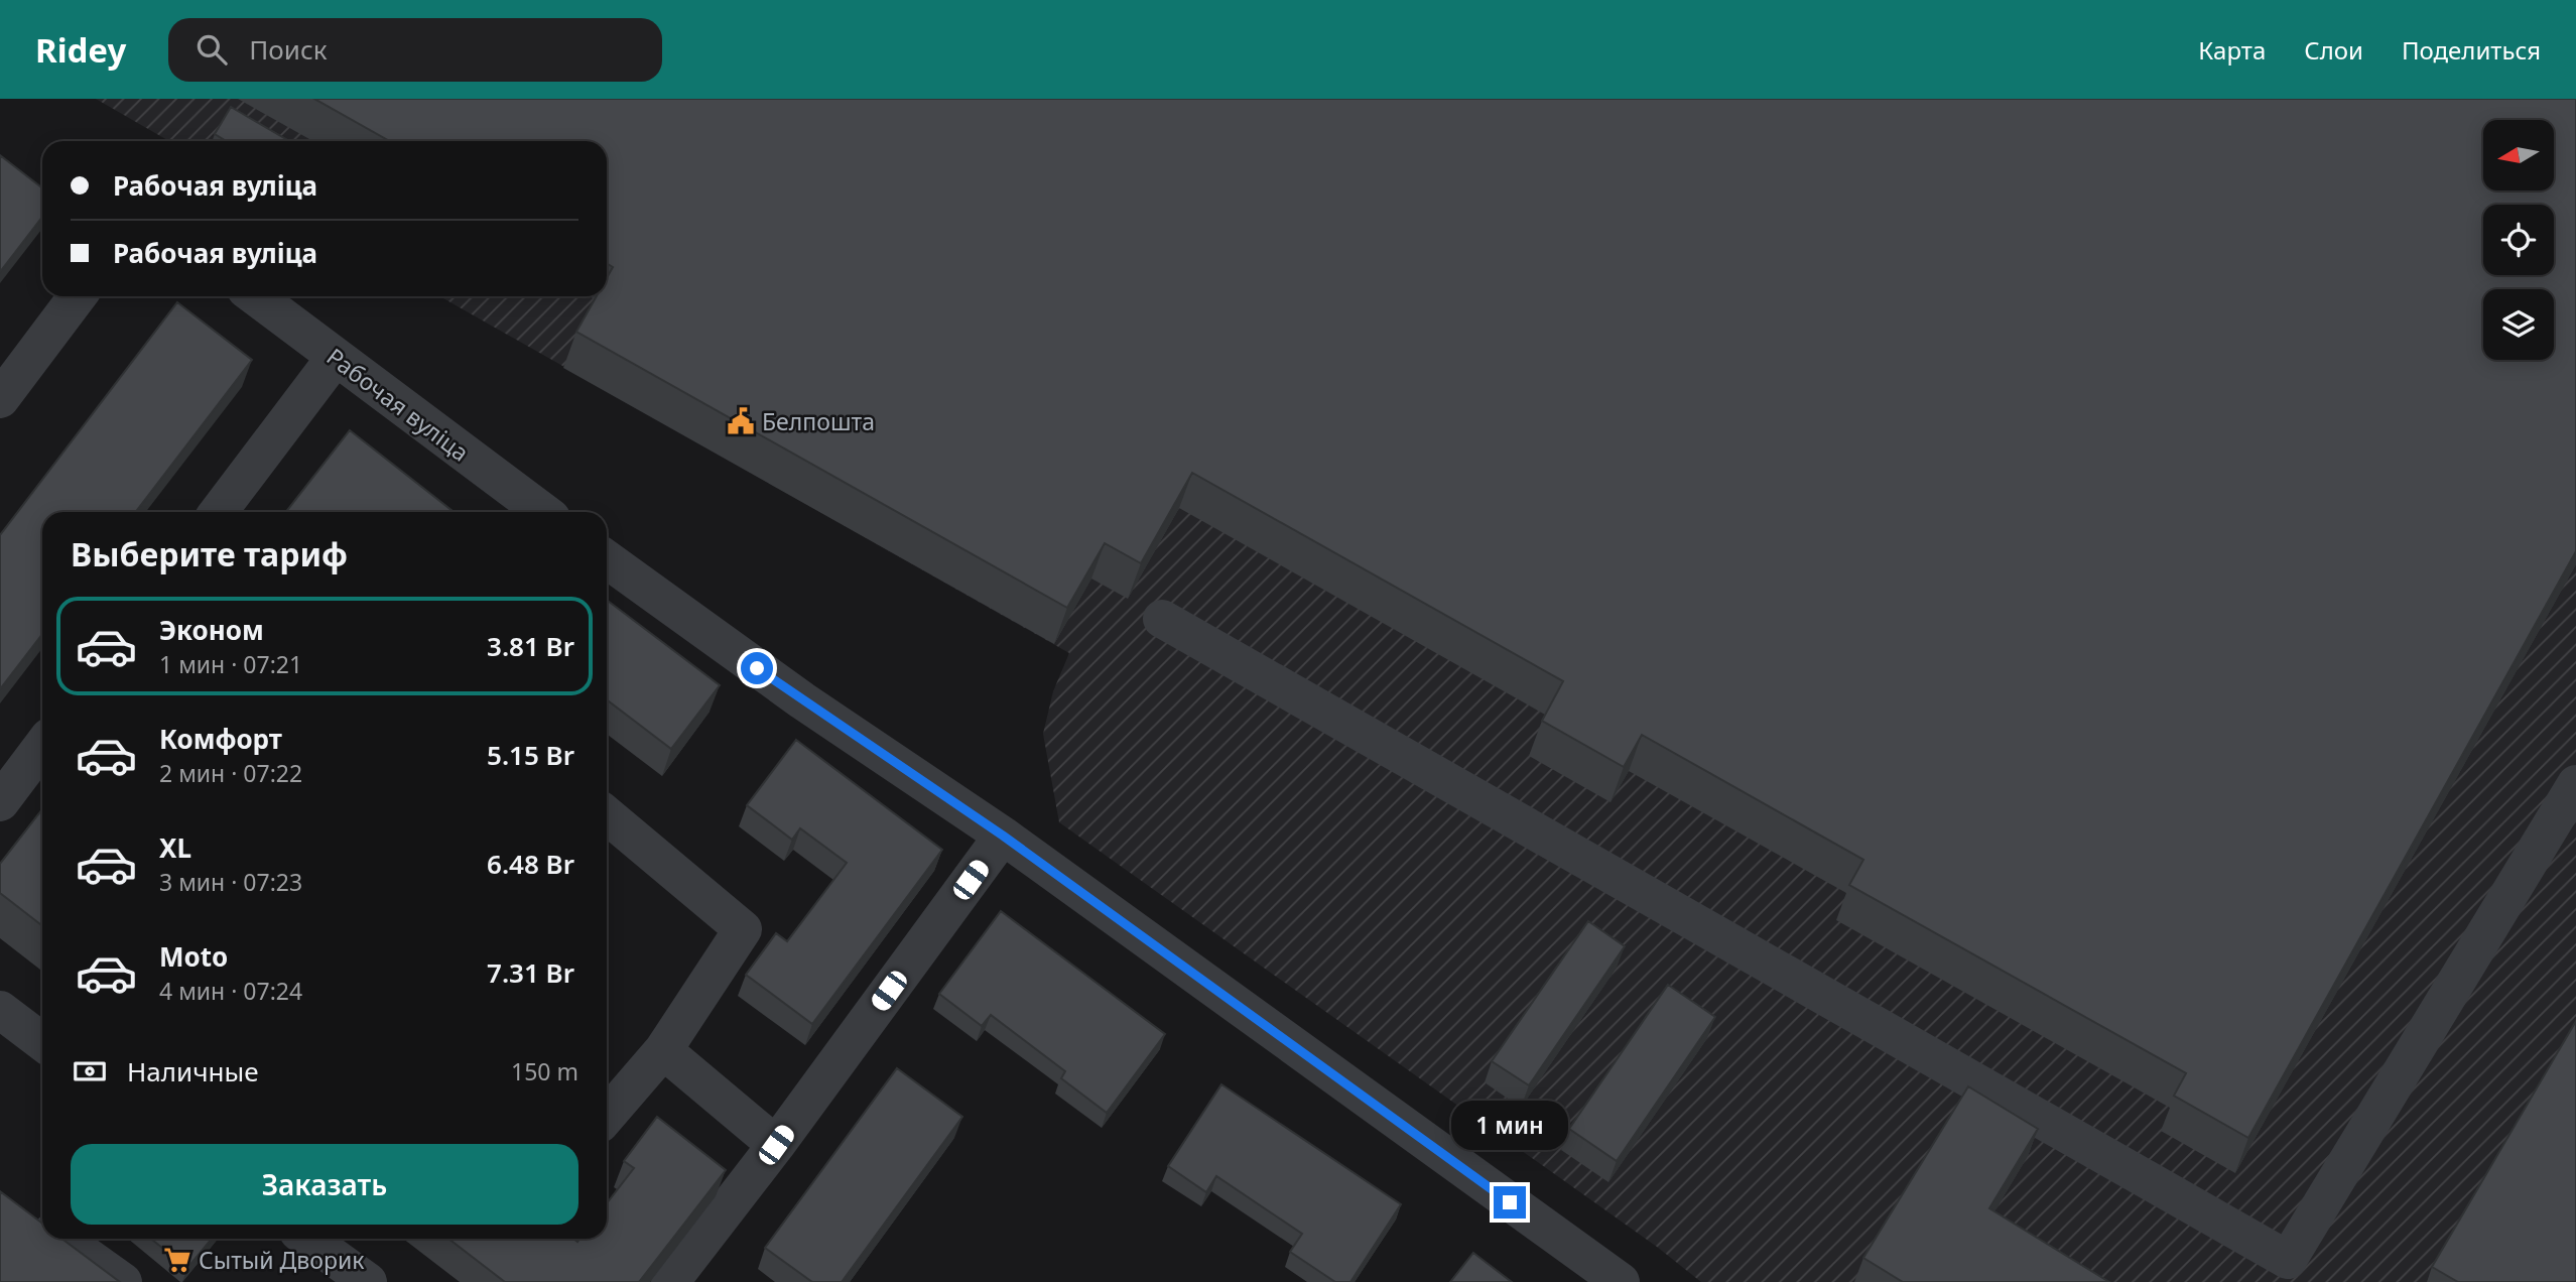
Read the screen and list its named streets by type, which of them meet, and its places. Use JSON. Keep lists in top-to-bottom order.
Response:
{
  "streets": {
    "street": ["Рабочая вуліца"]
  },
  "places": {
    "public building": ["Белпошта"],
    "supermarket": ["Сытый Дворик"]
  },
  "north": "left",
  "page": {
    "header": "Ridey",
    "search": "Поиск",
    "nav": ["Карта", "Слои", "Поделиться"],
    "banner": ["Рабочая вуліца", "Рабочая вуліца"],
    "heading": "Выберите тариф",
    "list": [
      {
        "name": "Эконом",
        "note": "1 мин · 07:21",
        "value": "3.81 Br"
      },
      {
        "name": "Комфорт",
        "note": "2 мин · 07:22",
        "value": "5.15 Br"
      },
      {
        "name": "XL",
        "note": "3 мин · 07:23",
        "value": "6.48 Br"
      },
      {
        "name": "Moto",
        "note": "4 мин · 07:24",
        "value": "7.31 Br"
      }
    ],
    "pay": ["Наличные", "150 m"],
    "bubble": "1 мин",
    "buttons": "Заказать"
  }
}
